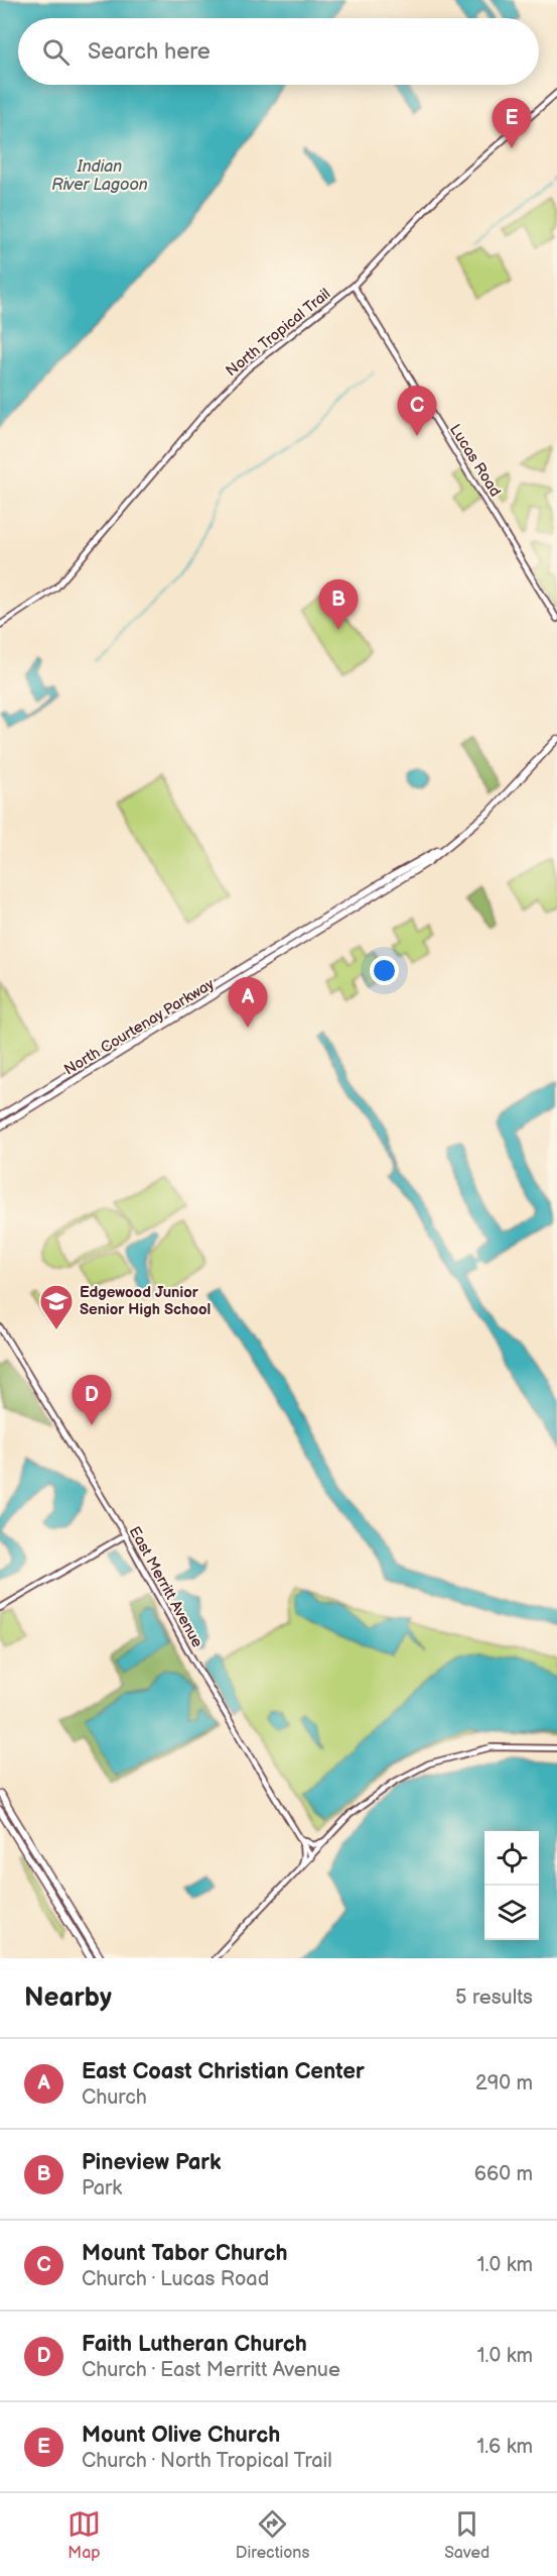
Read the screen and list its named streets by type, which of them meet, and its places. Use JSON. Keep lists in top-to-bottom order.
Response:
{
  "streets": {
    "main road": ["North Courtenay Parkway"],
    "street": ["North Tropical Trail", "Lucas Road", "East Merritt Avenue"]
  },
  "crossings": [
    ["North Tropical Trail", "Lucas Road"]
  ],
  "water": ["Indian River Lagoon"],
  "places": {
    "school or university": ["Edgewood Junior Senior High School"]
  },
  "page": {
    "search": "Search here",
    "pins": [
      "E",
      "C",
      "B",
      "A",
      "D"
    ],
    "heading": ["Nearby", "5 results"],
    "list": [
      {
        "mark": "A",
        "name": "East Coast Christian Center",
        "note": "Church",
        "value": "290 m"
      },
      {
        "mark": "B",
        "name": "Pineview Park",
        "note": "Park",
        "value": "660 m"
      },
      {
        "mark": "C",
        "name": "Mount Tabor Church",
        "note": "Church · Lucas Road",
        "value": "1.0 km"
      },
      {
        "mark": "D",
        "name": "Faith Lutheran Church",
        "note": "Church · East Merritt Avenue",
        "value": "1.0 km"
      },
      {
        "mark": "E",
        "name": "Mount Olive Church",
        "note": "Church · North Tropical Trail",
        "value": "1.6 km"
      }
    ],
    "nav": ["Map", "Directions", "Saved"]
  }
}
